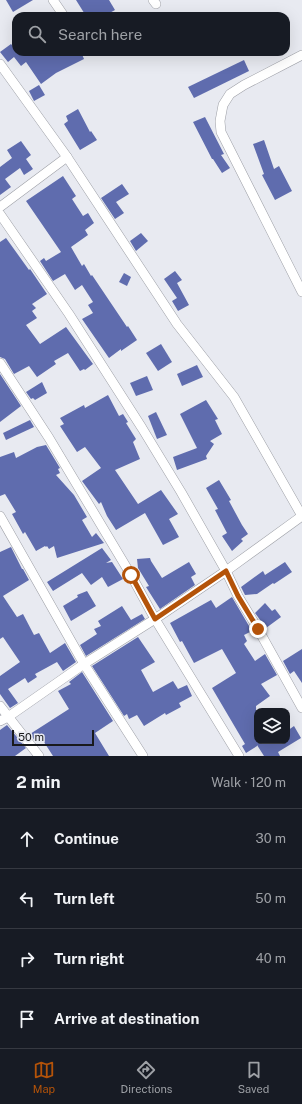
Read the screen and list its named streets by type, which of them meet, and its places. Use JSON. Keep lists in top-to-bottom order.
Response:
{
  "scale_bar": "50 m",
  "page": {
    "search": "Search here",
    "scale": "50 m",
    "heading": ["2 min", "Walk · 120 m"],
    "list": [
      ["Continue", "30 m"],
      ["Turn left", "50 m"],
      ["Turn right", "40 m"],
      "Arrive at destination"
    ],
    "nav": ["Map", "Directions", "Saved"]
  }
}
